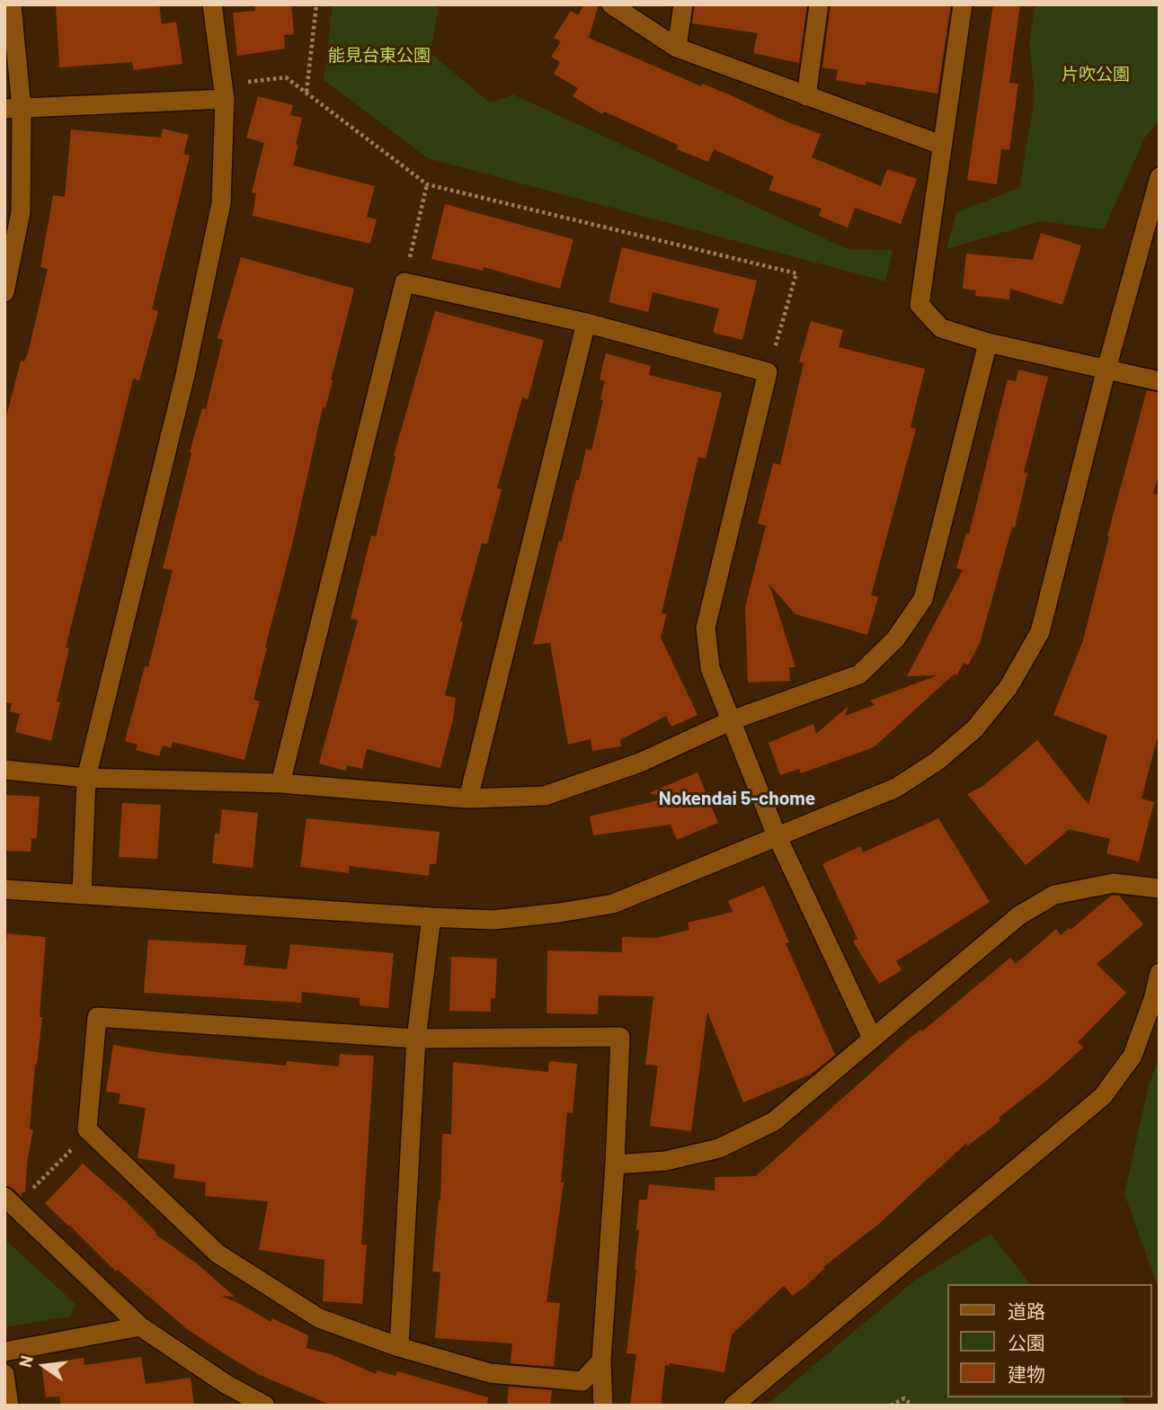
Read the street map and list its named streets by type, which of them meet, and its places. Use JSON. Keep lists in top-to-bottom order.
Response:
{
  "districts": ["Nokendai 5-chome"],
  "parks": ["能見台東公園", "片吹公園"],
  "legend": ["道路", "公園", "建物"],
  "north": "left"
}
